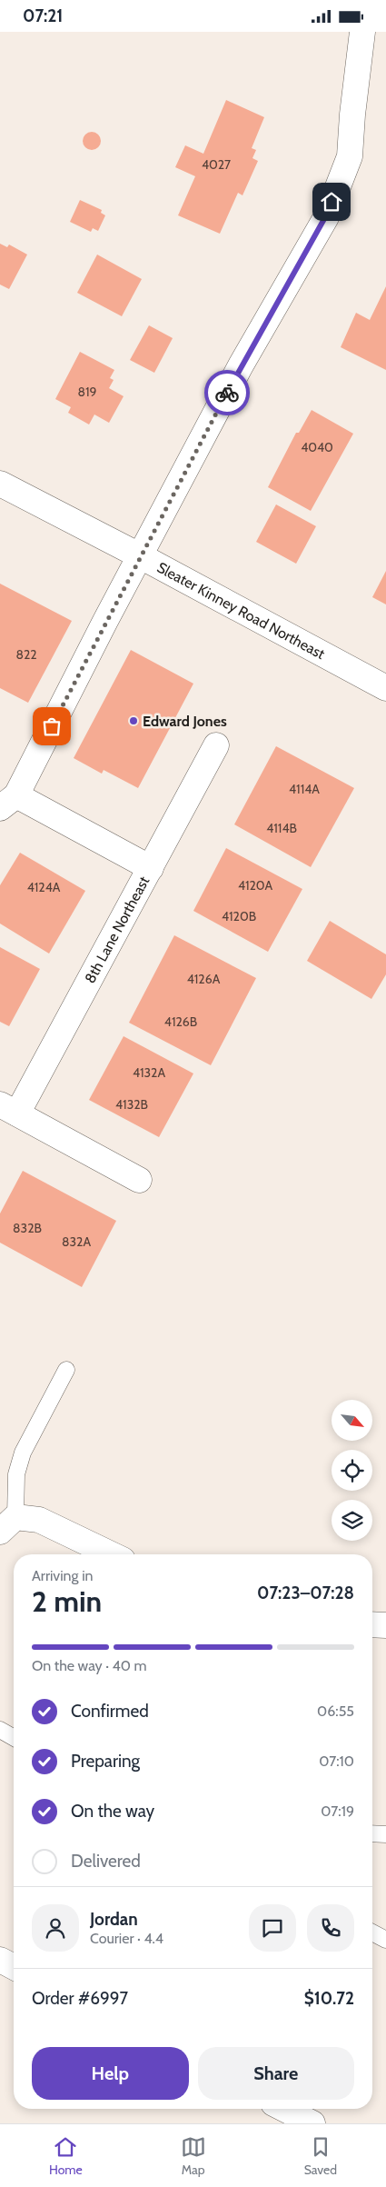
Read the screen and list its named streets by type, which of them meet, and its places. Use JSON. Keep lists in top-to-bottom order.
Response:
{
  "streets": {
    "street": ["Sleater Kinney Road Northeast", "8th Lane Northeast"]
  },
  "places": ["Edward Jones"],
  "house_numbers": [
    "4027",
    "819",
    "4040",
    "822",
    "4114A",
    "4114B",
    "4120A",
    "4124A",
    "4120B",
    "4126A",
    "4126B",
    "4132A",
    "4132B",
    "832B",
    "832A"
  ],
  "north": "bottom right",
  "page": {
    "status": "07:21",
    "heading": ["2 min", "Arriving in", "07:23–07:28"],
    "panel": [
      "Jordan",
      "Courier · 4.4",
      "Order #6997",
      "$10.72"
    ],
    "bar": "On the way · 40 m",
    "list": [
      ["Confirmed", "06:55"],
      ["Preparing", "07:10"],
      ["On the way", "07:19"],
      "Delivered"
    ],
    "buttons": ["Help", "Share"],
    "tabs": ["Home", "Map", "Saved"]
  }
}
